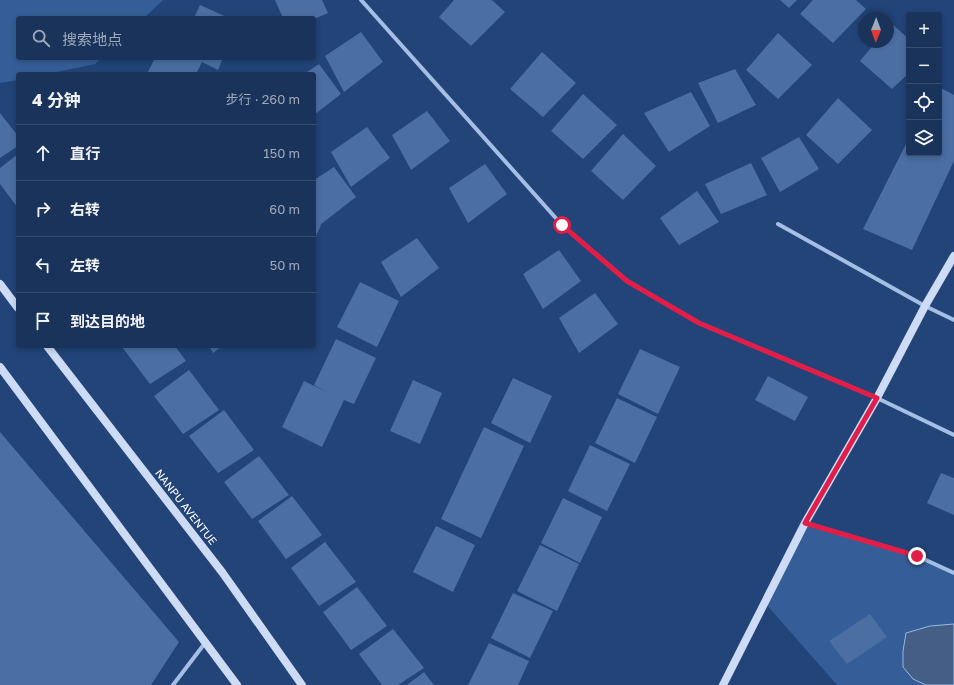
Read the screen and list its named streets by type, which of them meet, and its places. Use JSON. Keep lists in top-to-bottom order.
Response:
{
  "streets": {
    "main road": ["NANPU AVENTUE"]
  },
  "north": "bottom",
  "page": {
    "map_buttons": ["+", "−"],
    "search": "搜索地点",
    "heading": ["4 分钟", "步行 · 260 m"],
    "list": [
      ["直行", "150 m"],
      ["右转", "60 m"],
      ["左转", "50 m"],
      "到达目的地"
    ]
  }
}
